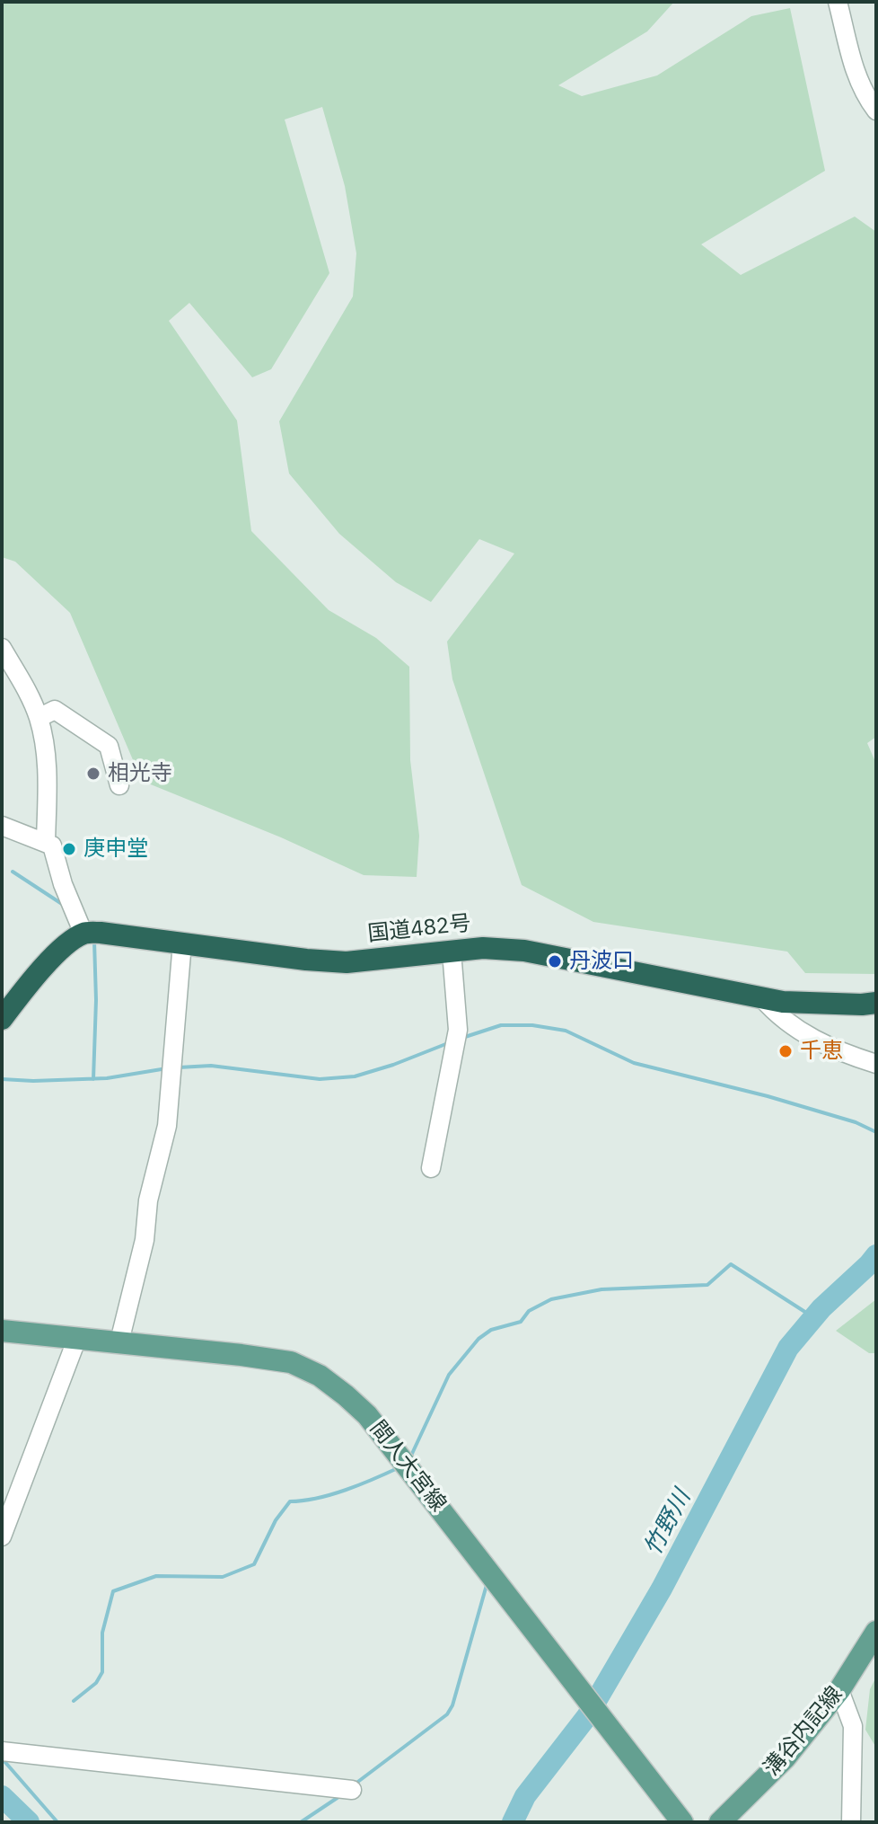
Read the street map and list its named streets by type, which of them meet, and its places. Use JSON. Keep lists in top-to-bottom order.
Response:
{
  "streets": {
    "highway": ["国道482号"],
    "main road": ["間人大宮線", "溝谷内記線"]
  },
  "water": ["竹野川"],
  "places": [
    "相光寺",
    "庚申堂",
    "丹波口",
    "千恵"
  ]
}
